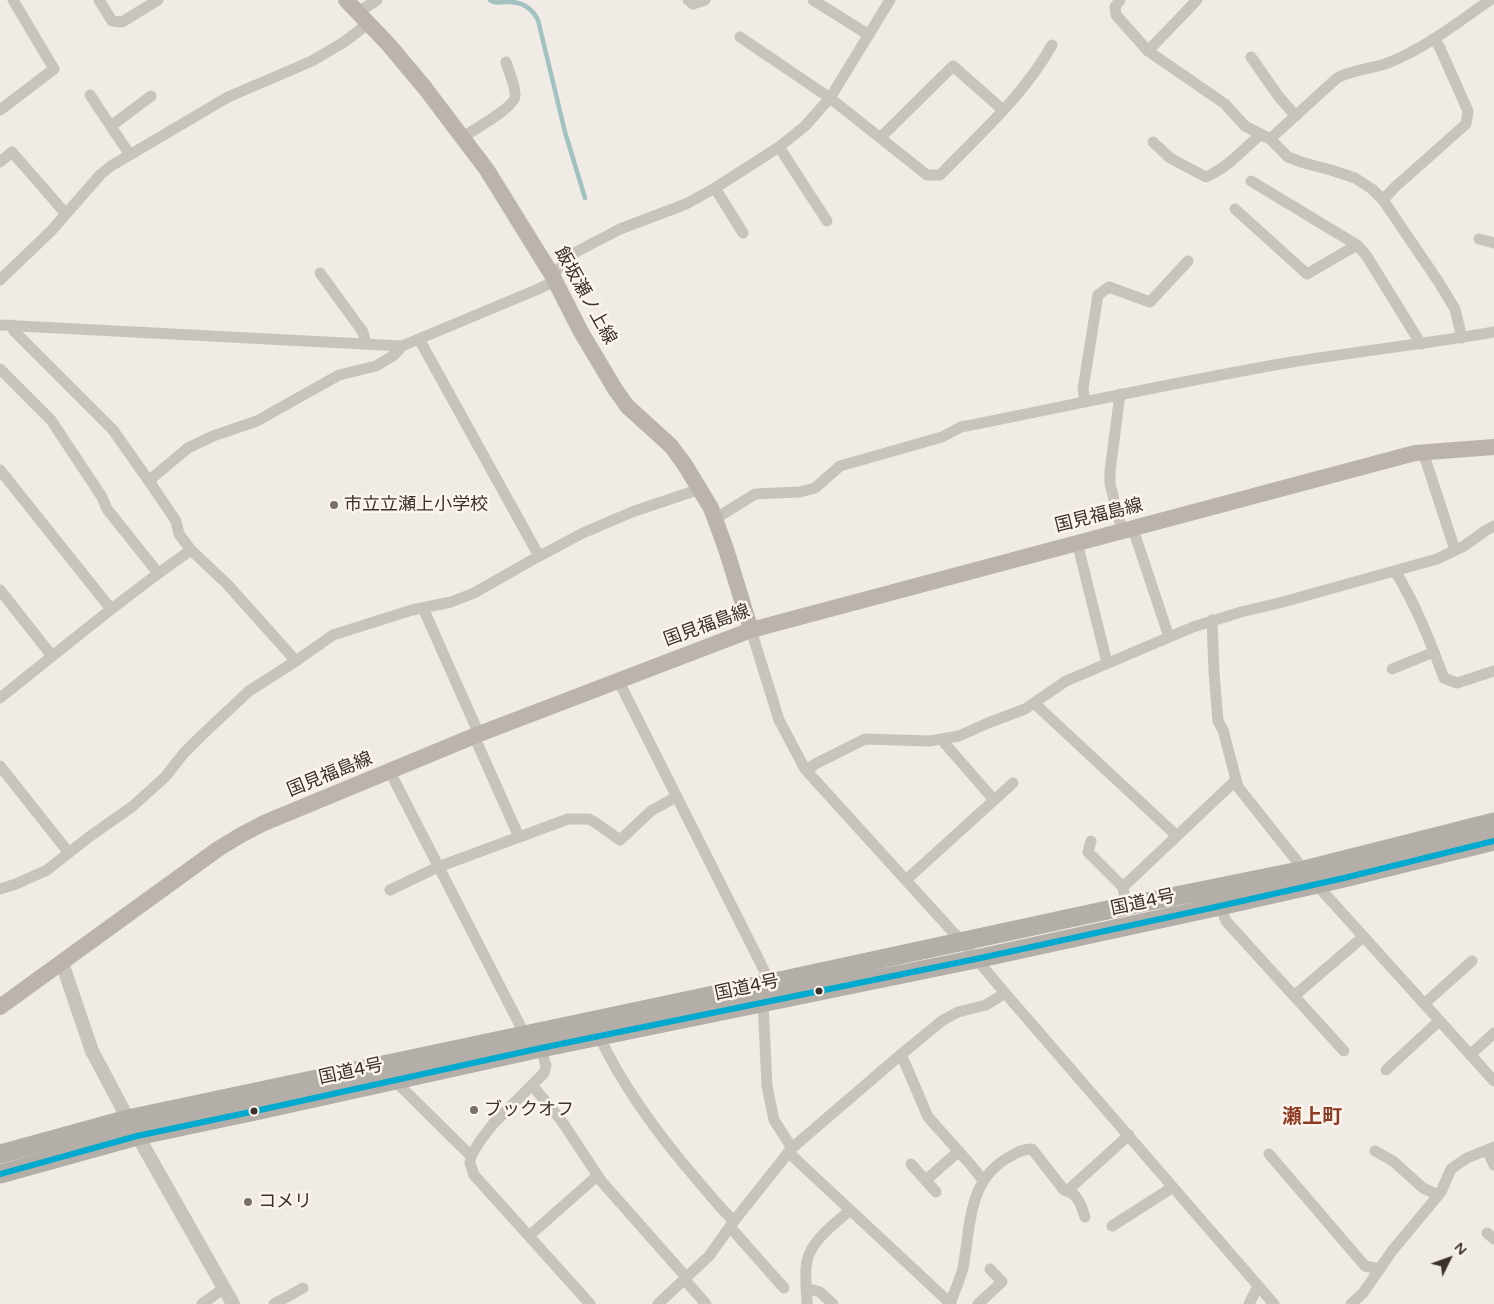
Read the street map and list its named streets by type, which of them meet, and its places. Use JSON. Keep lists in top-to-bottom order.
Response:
{
  "streets": {
    "highway": ["国道4号"],
    "main road": ["飯坂瀬ノ上線", "国見福島線"]
  },
  "crossings": [
    ["飯坂瀬ノ上線", "国見福島線"]
  ],
  "districts": ["瀬上町"],
  "places": ["市立立瀬上小学校", "ブックオフ", "コメリ"],
  "north": "top right"
}
